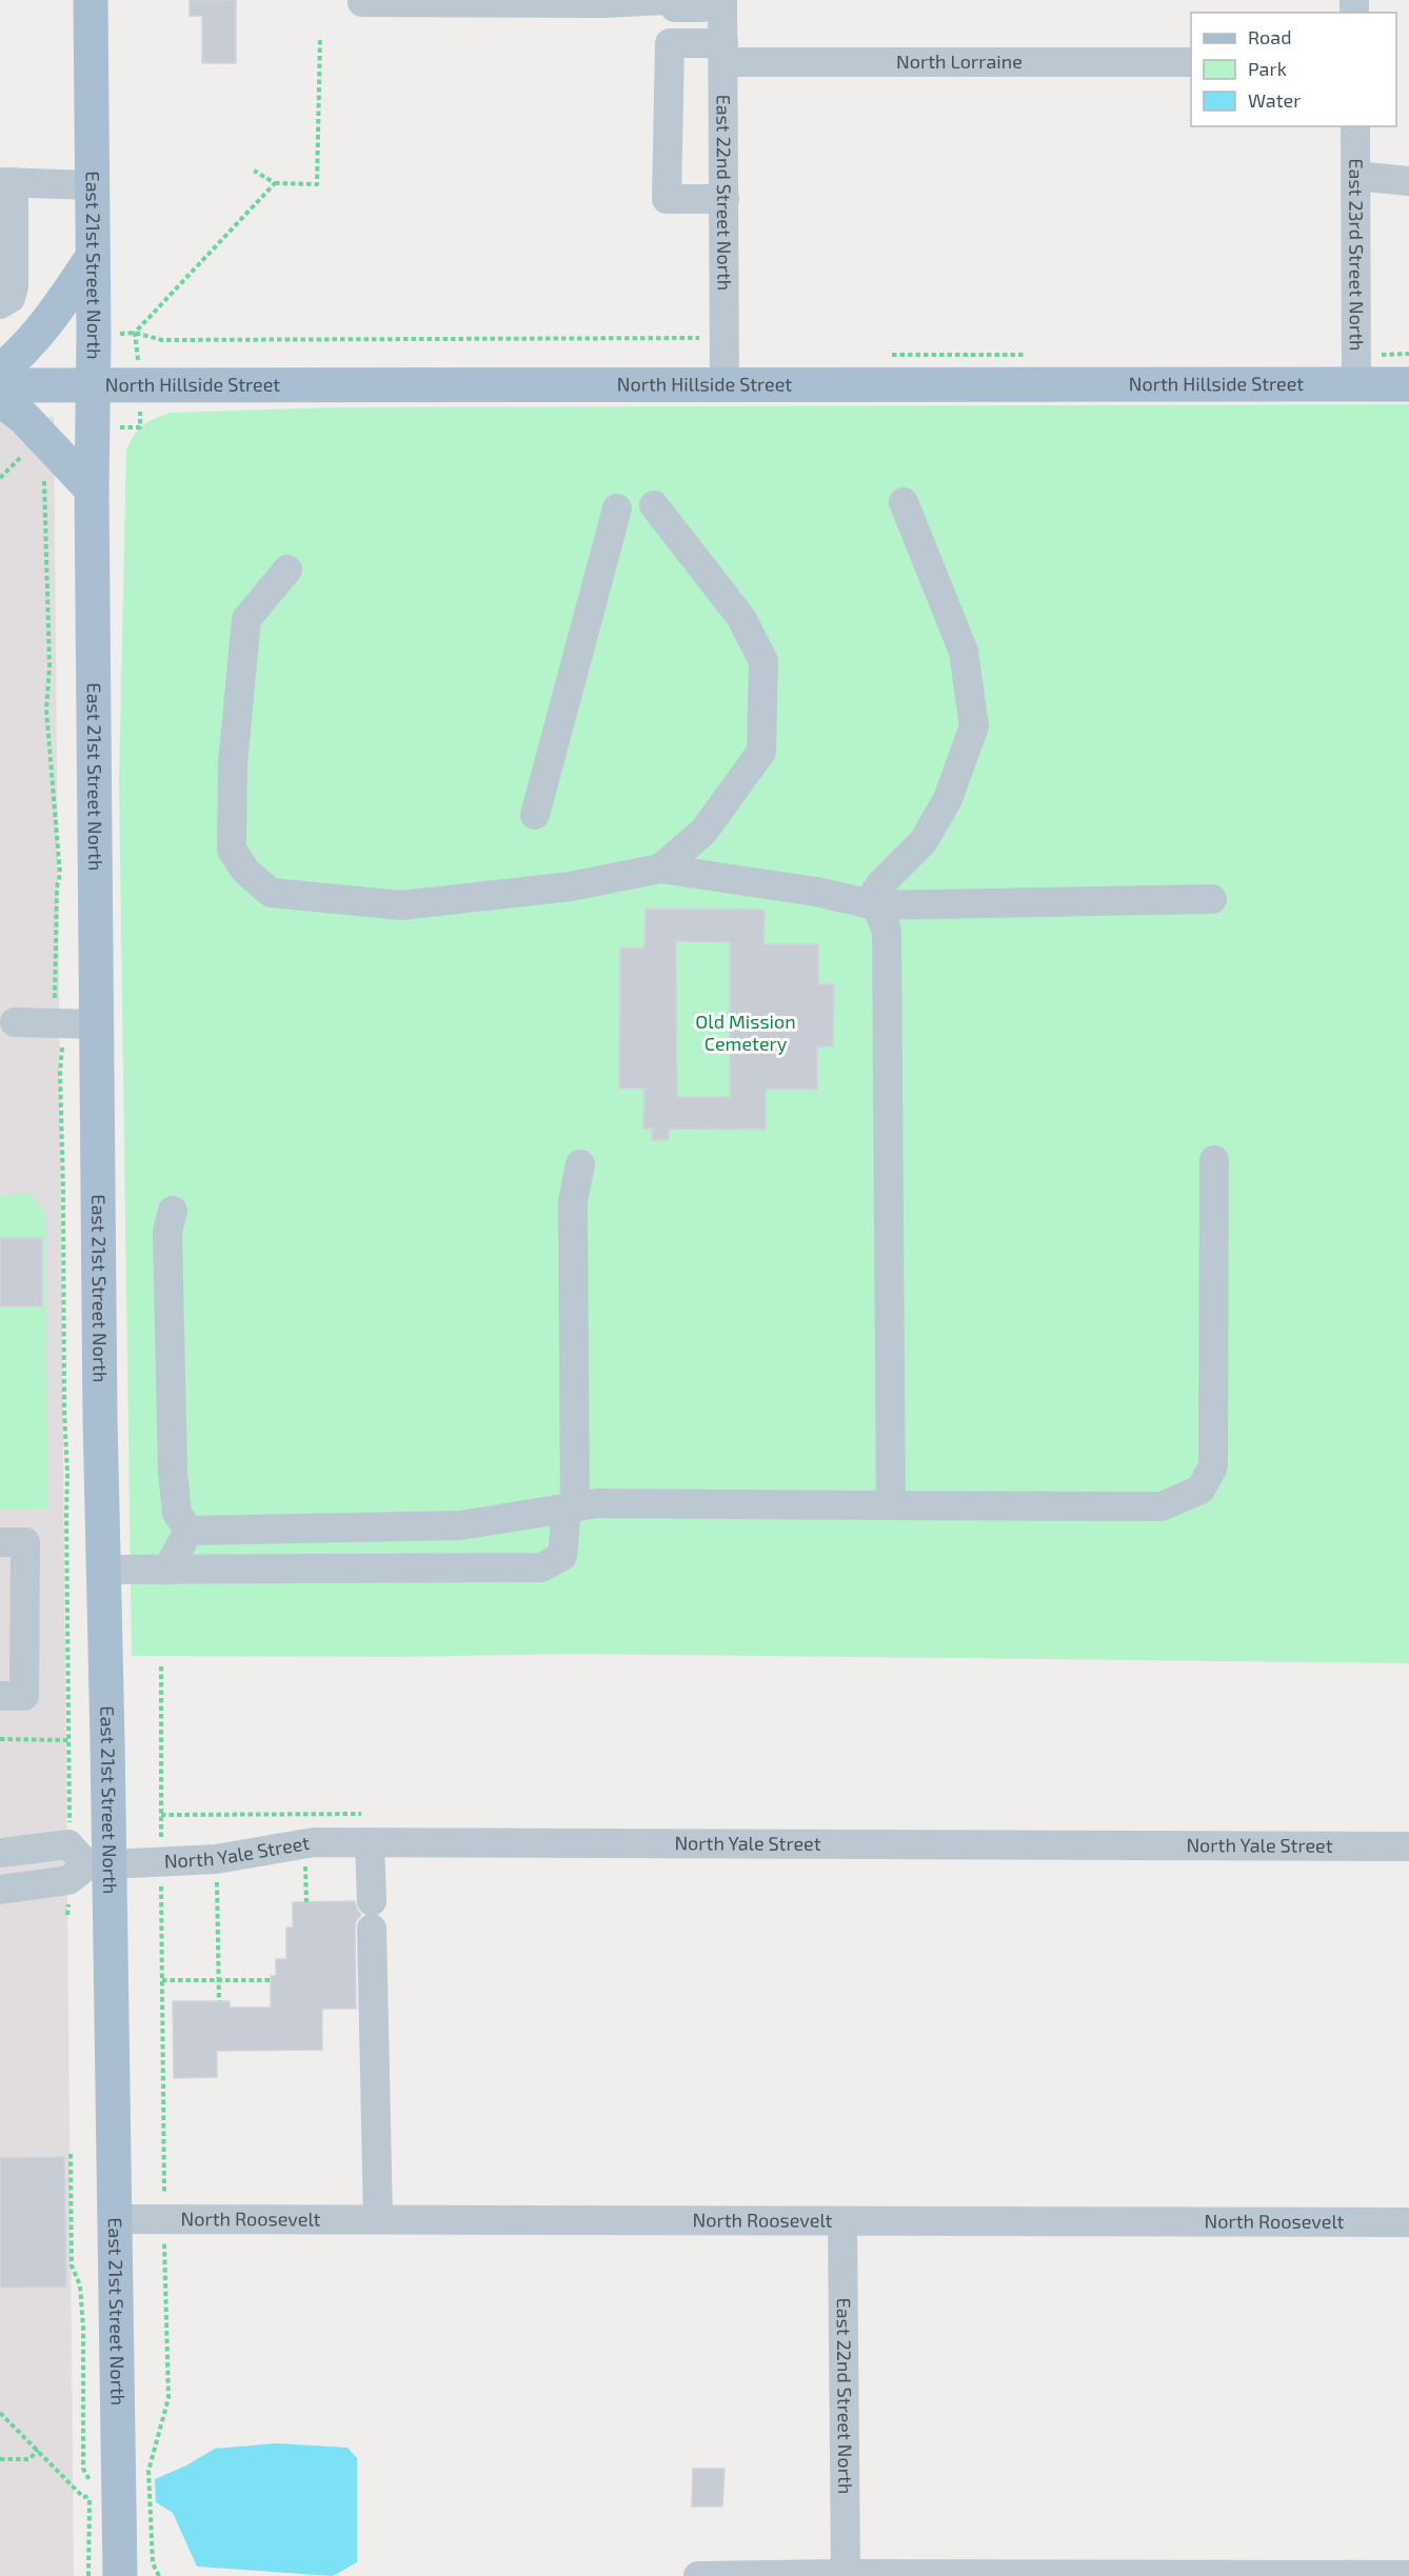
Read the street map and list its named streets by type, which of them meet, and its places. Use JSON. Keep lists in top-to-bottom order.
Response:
{
  "streets": {
    "main road": ["East 21st Street North", "North Hillside Street"],
    "street": [
      "North Lorraine",
      "East 22nd Street North",
      "East 23rd Street North",
      "North Yale Street",
      "North Roosevelt"
    ]
  },
  "crossings": [
    ["North Lorraine", "East 22nd Street North"],
    ["East 22nd Street North", "North Hillside Street"],
    ["East 22nd Street North", "North Roosevelt"],
    ["East 23rd Street North", "North Hillside Street"],
    ["East 21st Street North", "North Hillside Street"],
    ["East 21st Street North", "North Yale Street"],
    ["East 21st Street North", "North Roosevelt"]
  ],
  "parks": ["Old Mission Cemetery"],
  "legend": ["Road", "Park", "Water"]
}
